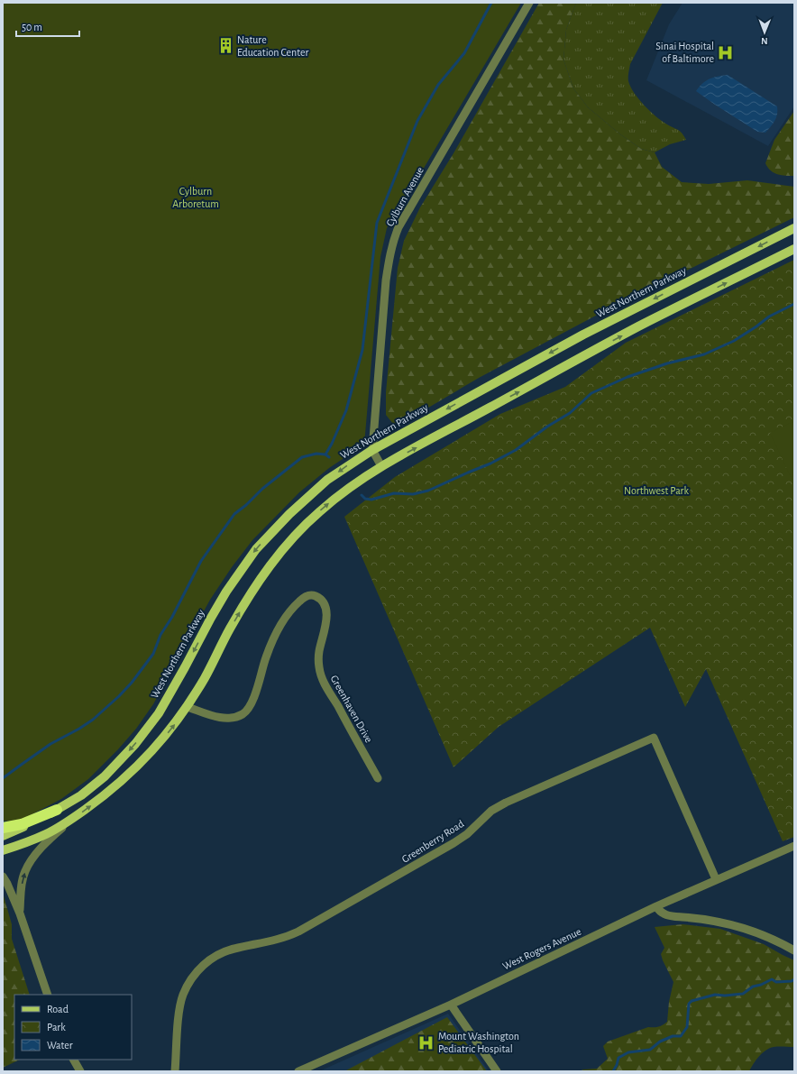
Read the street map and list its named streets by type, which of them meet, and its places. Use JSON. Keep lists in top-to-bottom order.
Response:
{
  "streets": {
    "main road": ["West Northern Parkway"],
    "street": [
      "Cylburn Avenue",
      "Greenhaven Drive",
      "Greenberry Road",
      "West Rogers Avenue"
    ]
  },
  "crossings": [
    ["Cylburn Avenue", "West Northern Parkway"],
    ["Greenberry Road", "West Rogers Avenue"]
  ],
  "parks": ["Cylburn Arboretum", "Northwest Park"],
  "places": {
    "building": ["Nature Education Center"],
    "hospital": ["Sinai Hospital of Baltimore", "Mount Washington Pediatric Hospital"]
  },
  "legend": ["Road", "Park", "Water"],
  "scale_bar": "50 m",
  "north": "bottom"
}
